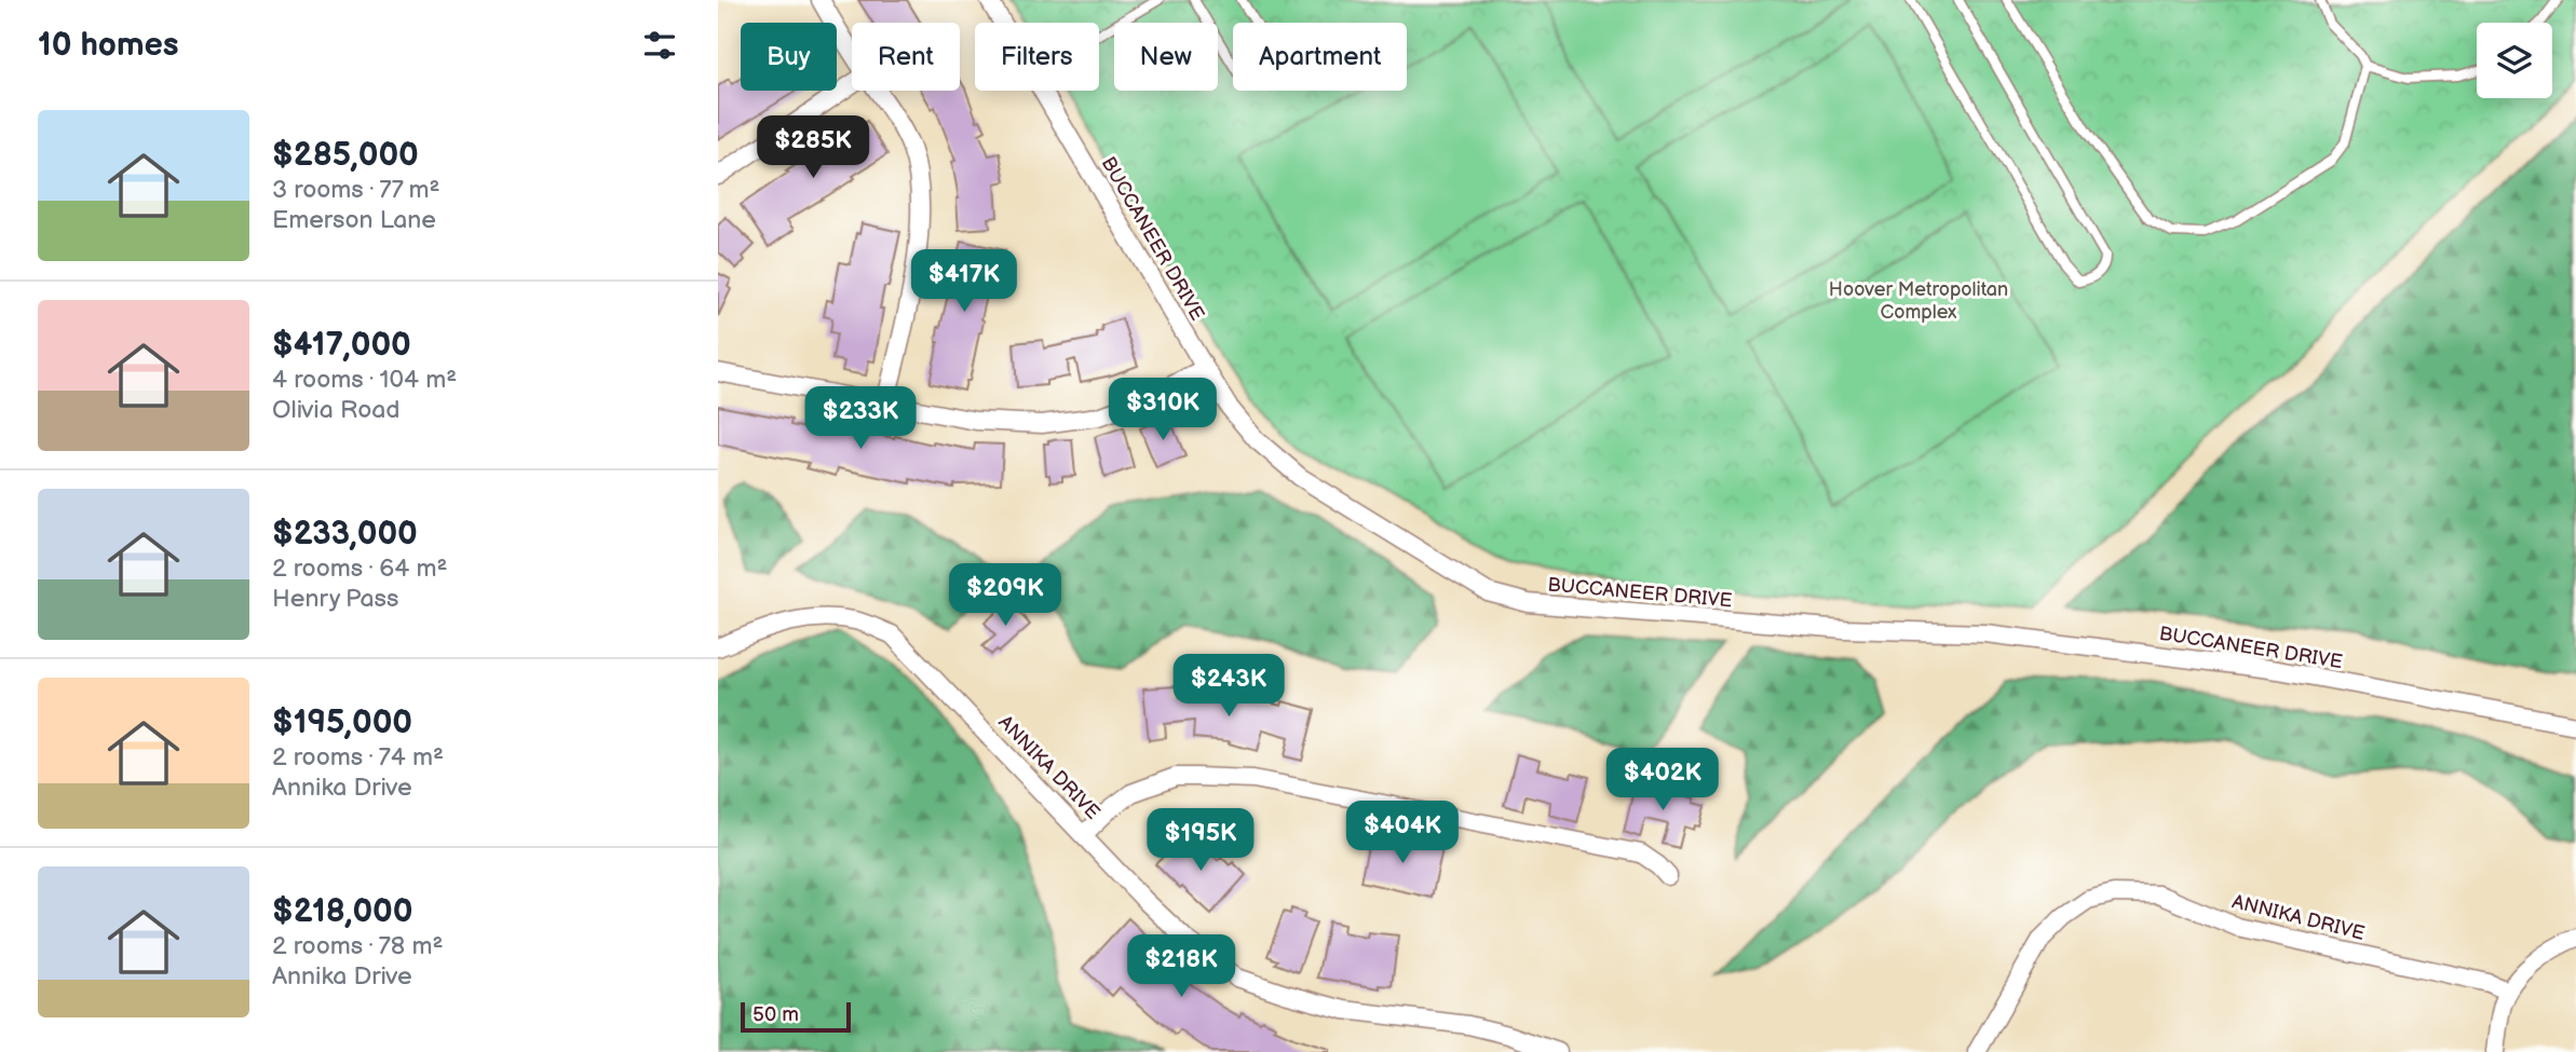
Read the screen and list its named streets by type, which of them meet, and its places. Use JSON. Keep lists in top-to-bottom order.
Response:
{
  "streets": {
    "street": ["BUCCANEER DRIVE", "ANNIKA DRIVE"]
  },
  "parks": ["Hoover Metropolitan Complex"],
  "scale_bar": "50 m",
  "page": {
    "heading": "10 homes",
    "chip": [
      "Buy",
      "Rent",
      "Filters",
      "New",
      "Apartment"
    ],
    "list": [
      {
        "name": "$285,000",
        "note": "3 rooms · 77 m² · Emerson Lane"
      },
      {
        "name": "$417,000",
        "note": "4 rooms · 104 m² · Olivia Road"
      },
      {
        "name": "$233,000",
        "note": "2 rooms · 64 m² · Henry Pass"
      },
      {
        "name": "$195,000",
        "note": "2 rooms · 74 m² · Annika Drive"
      },
      {
        "name": "$218,000",
        "note": "2 rooms · 78 m² · Annika Drive"
      }
    ],
    "price": [
      "$285K",
      "$417K",
      "$310K",
      "$233K",
      "$209K",
      "$243K",
      "$402K",
      "$404K",
      "$195K",
      "$218K"
    ],
    "scale": "50 m"
  }
}
